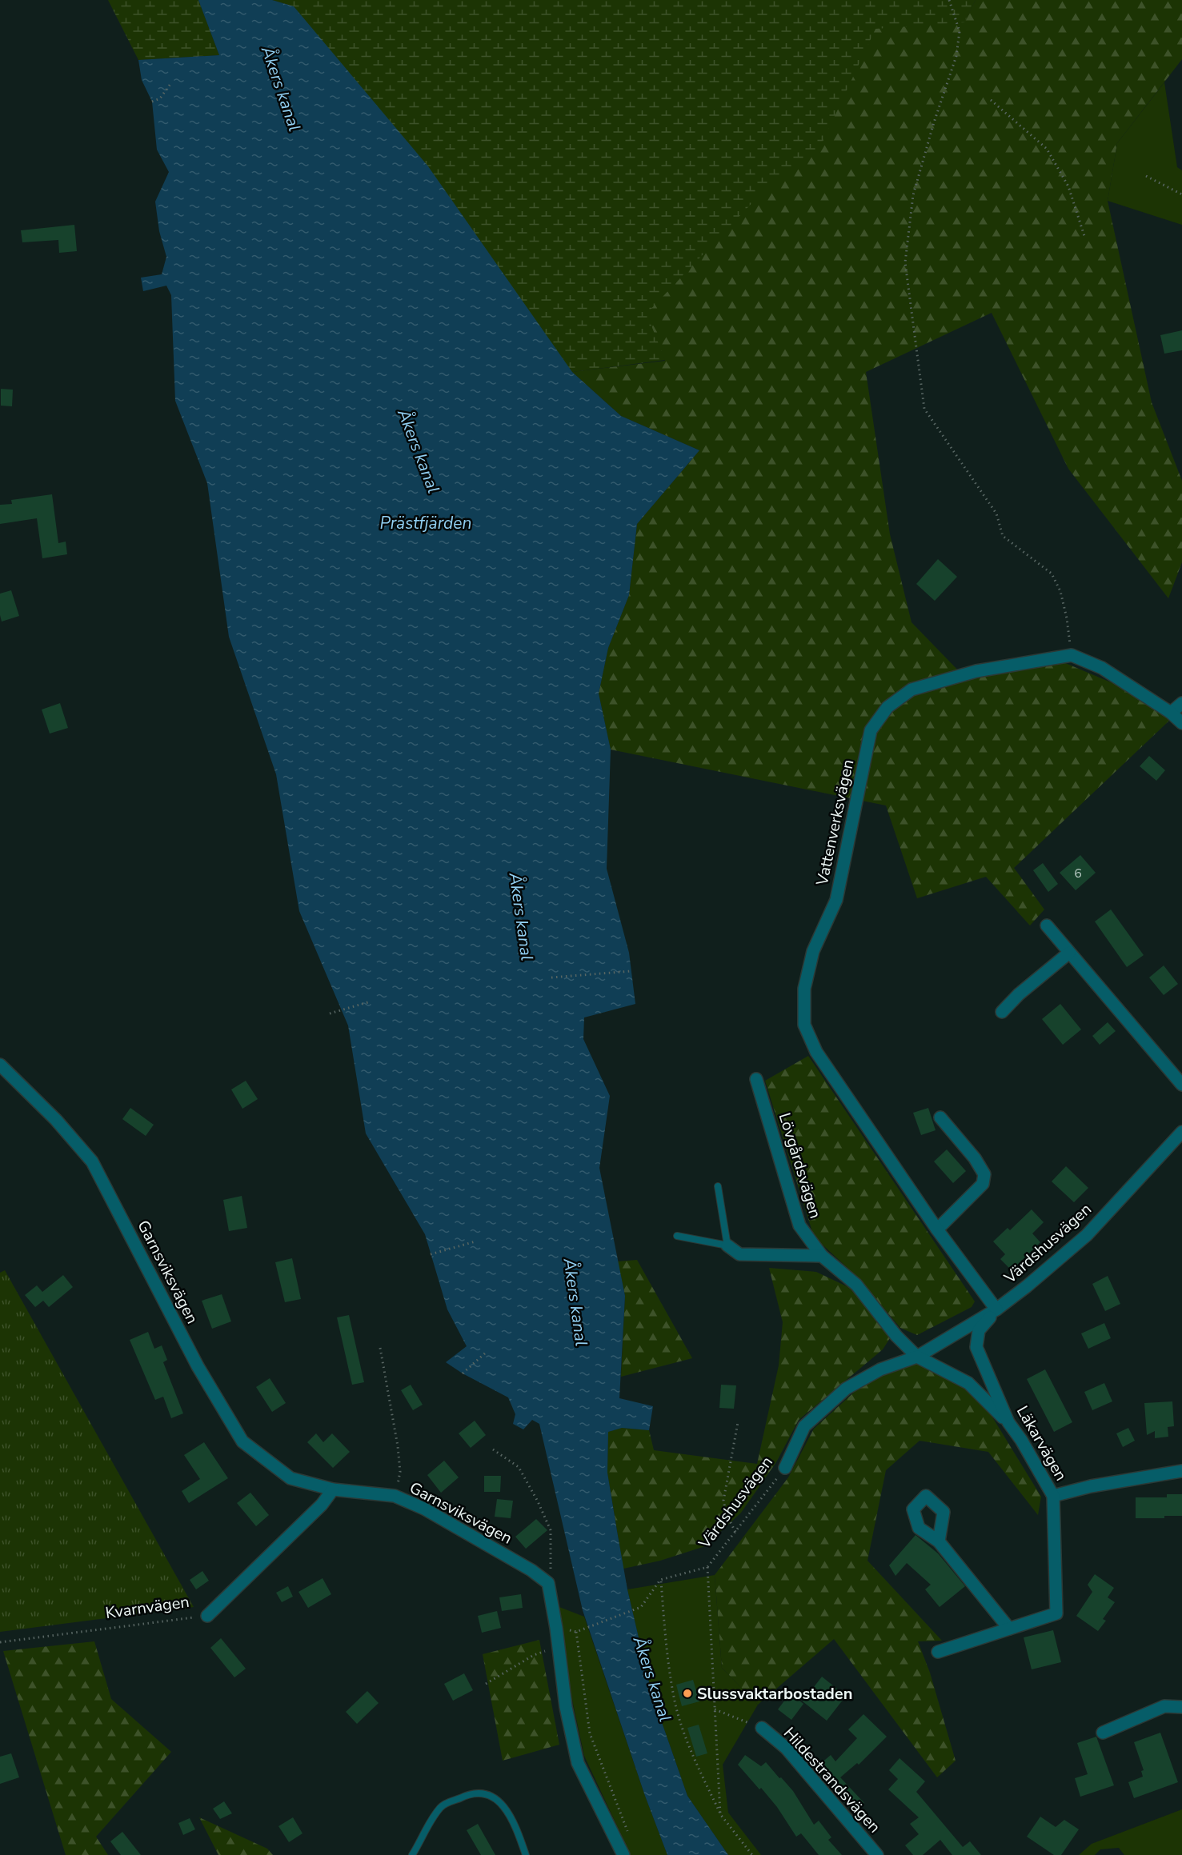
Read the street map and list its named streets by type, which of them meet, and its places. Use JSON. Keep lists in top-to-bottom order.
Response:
{
  "streets": {
    "street": [
      "Vattenverksvägen",
      "Lövgårdsvägen",
      "Värdshusvägen",
      "Garnsviksvägen",
      "Läkarvägen",
      "Kvarnvägen",
      "Hildestrandsvägen"
    ]
  },
  "crossings": [
    ["Vattenverksvägen", "Värdshusvägen"],
    ["Vattenverksvägen", "Läkarvägen"],
    ["Lövgårdsvägen", "Värdshusvägen"],
    ["Värdshusvägen", "Läkarvägen"],
    ["Garnsviksvägen", "Kvarnvägen"]
  ],
  "water": ["Åkers kanal", "Prästfjärden"],
  "places": ["Slussvaktarbostaden"],
  "house_numbers": ["6"]
}
